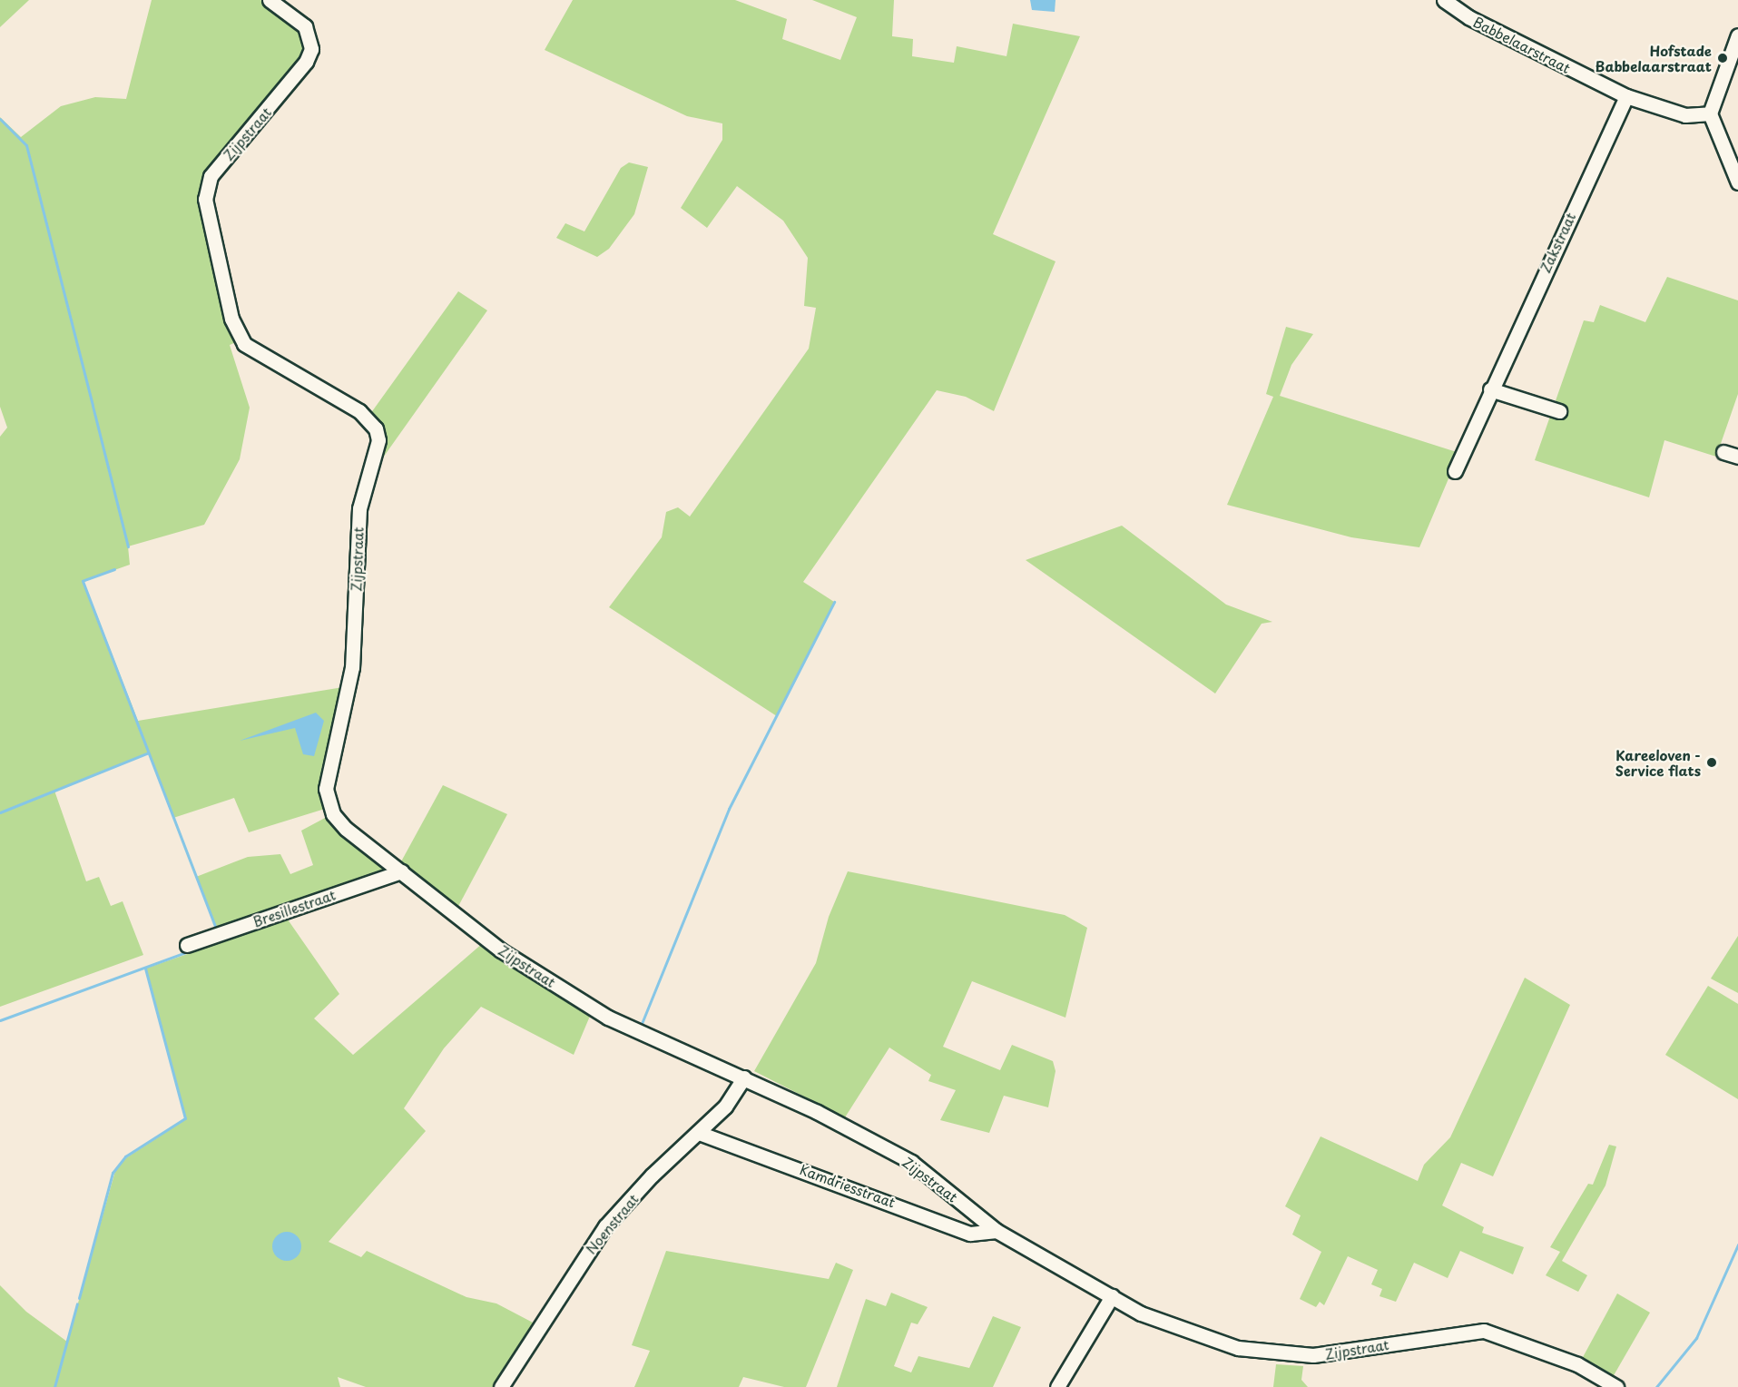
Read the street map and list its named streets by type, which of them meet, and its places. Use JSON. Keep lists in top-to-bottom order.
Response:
{
  "streets": {
    "street": [
      "Babbelaarstraat",
      "Zijpstraat",
      "Zakstraat",
      "Bresillestraat",
      "Kamdriesstraat",
      "Noenstraat"
    ]
  },
  "crossings": [
    ["Babbelaarstraat", "Zakstraat"],
    ["Zijpstraat", "Bresillestraat"],
    ["Zijpstraat", "Kamdriesstraat"],
    ["Zijpstraat", "Noenstraat"],
    ["Kamdriesstraat", "Noenstraat"]
  ],
  "places": ["Hofstade Babbelaarstraat", "Kareeloven - Service flats"]
}
